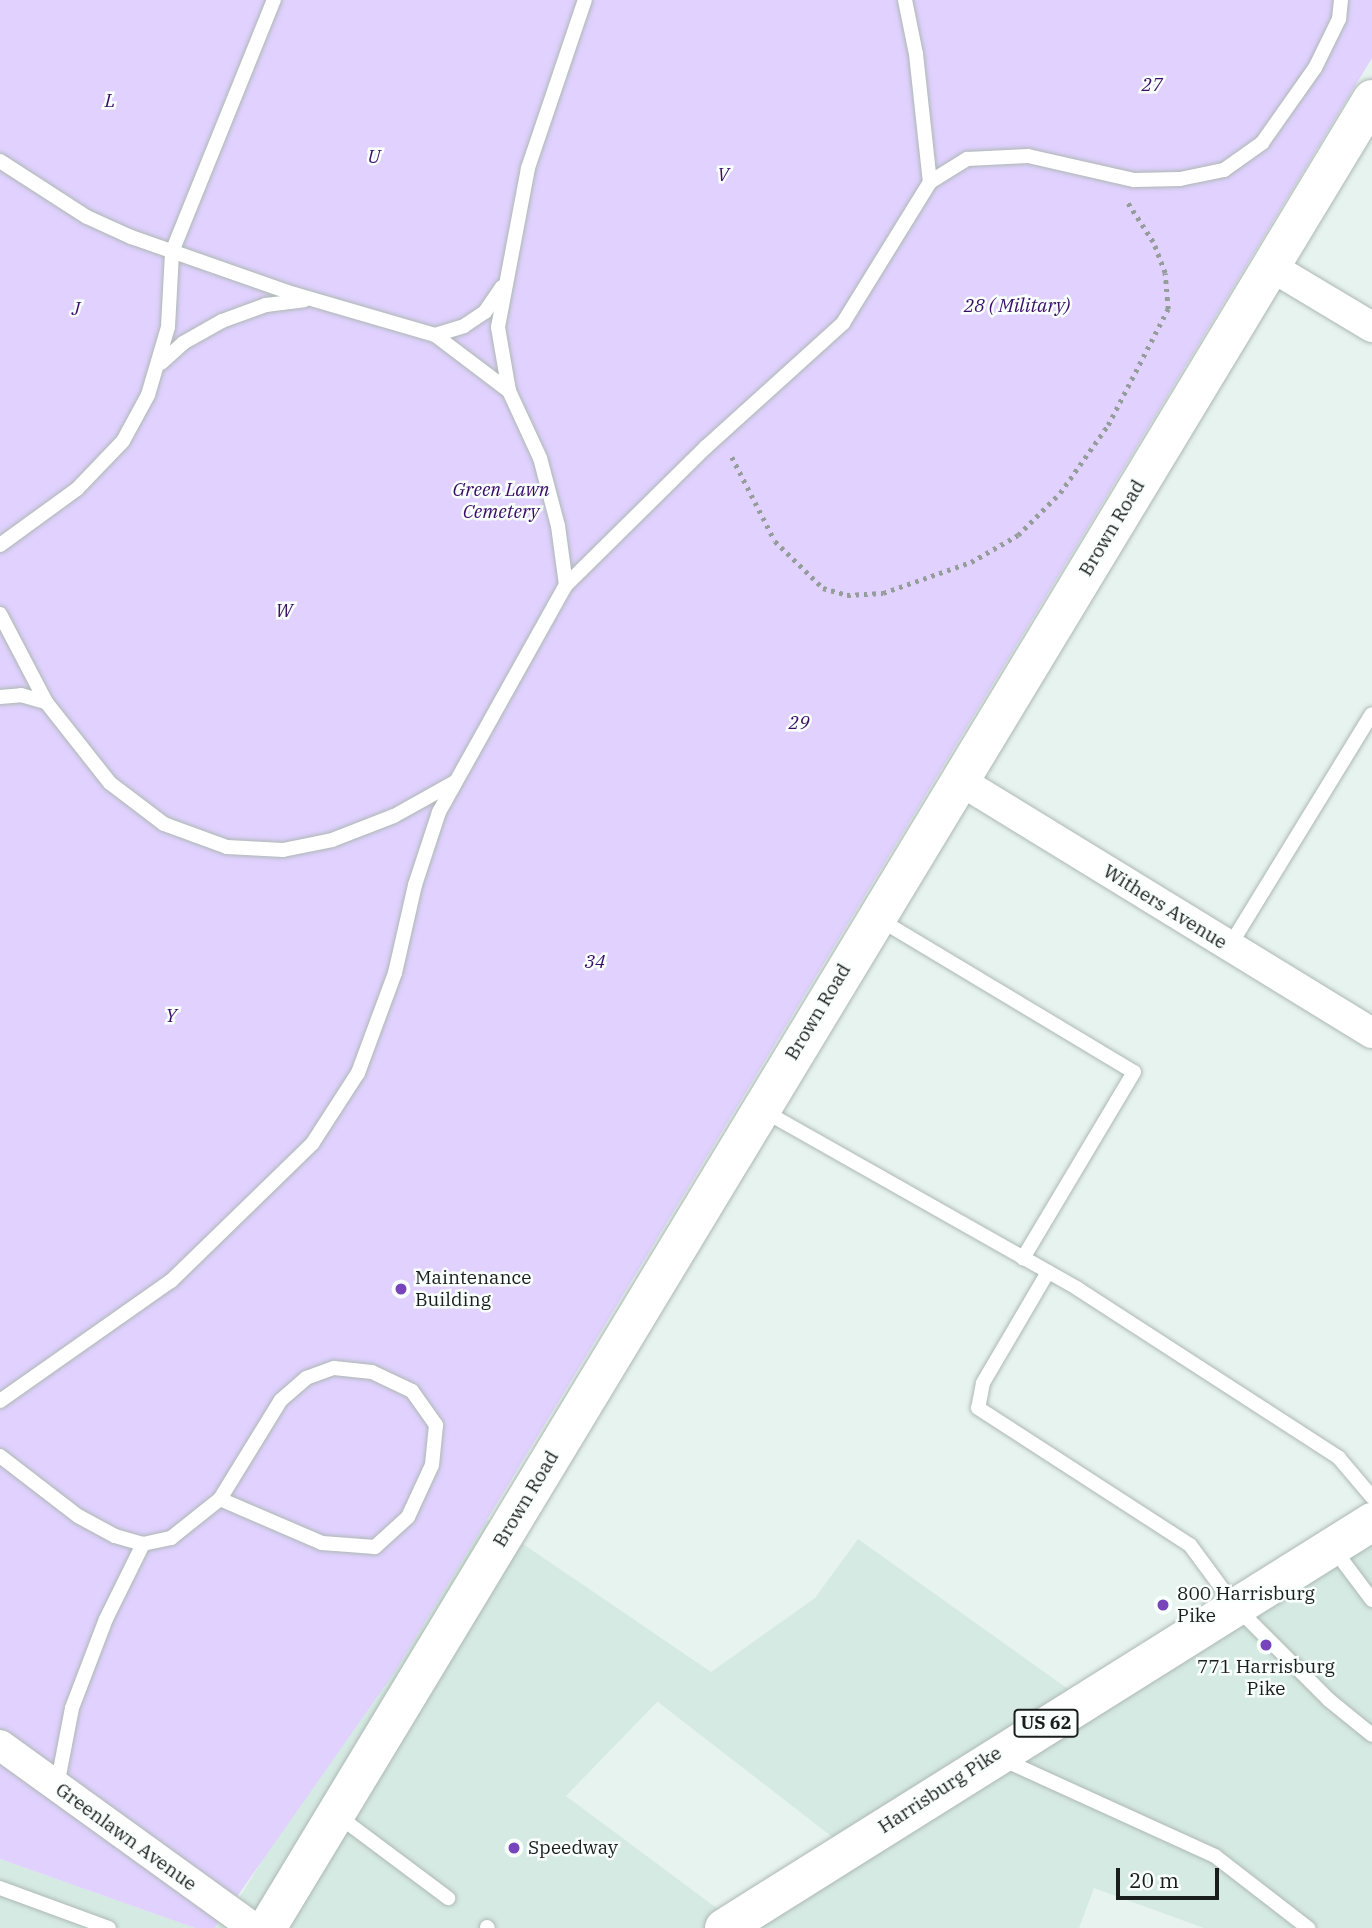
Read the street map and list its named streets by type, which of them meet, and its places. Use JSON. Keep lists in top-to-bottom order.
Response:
{
  "streets": {
    "main road": ["Brown Road", "US 62", "Harrisburg Pike"],
    "street": ["Withers Avenue", "Greenlawn Avenue"]
  },
  "crossings": [
    ["Brown Road", "Withers Avenue"],
    ["Brown Road", "Greenlawn Avenue"]
  ],
  "parks": [
    "27",
    "L",
    "U",
    "V",
    "28 ( Military)",
    "J",
    "Green Lawn Cemetery",
    "W",
    "29",
    "34",
    "Y"
  ],
  "places": [
    "Maintenance Building",
    "800 Harrisburg Pike",
    "771 Harrisburg Pike",
    "Speedway"
  ],
  "scale_bar": "20 m"
}
